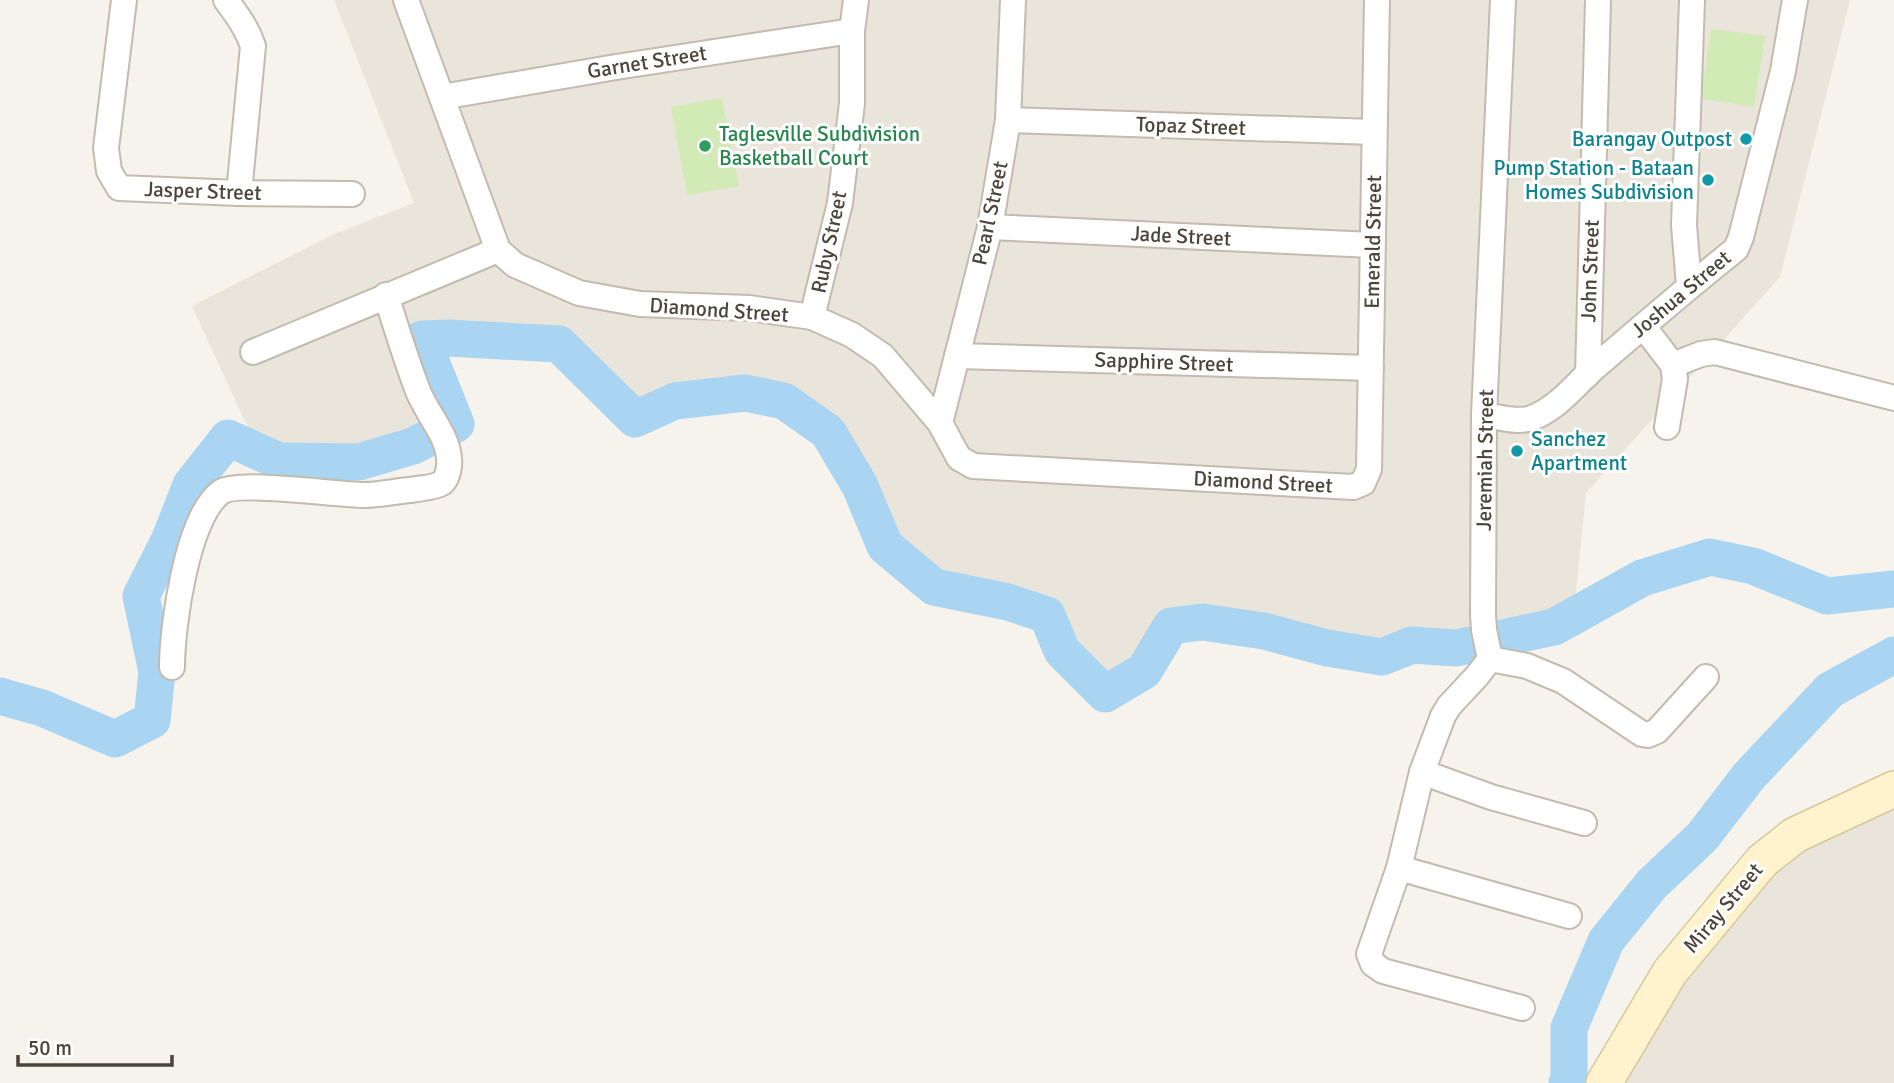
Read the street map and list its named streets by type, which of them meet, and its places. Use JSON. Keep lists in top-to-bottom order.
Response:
{
  "streets": {
    "street": [
      "Garnet Street",
      "Topaz Street",
      "Jasper Street",
      "Pearl Street",
      "Jade Street",
      "Ruby Street",
      "Emerald Street",
      "John Street",
      "Joshua Street",
      "Diamond Street",
      "Sapphire Street",
      "Jeremiah Street",
      "Miray Street"
    ]
  },
  "crossings": [
    ["Garnet Street", "Ruby Street"],
    ["Topaz Street", "Pearl Street"],
    ["Topaz Street", "Emerald Street"],
    ["Pearl Street", "Jade Street"],
    ["Pearl Street", "Diamond Street"],
    ["Pearl Street", "Sapphire Street"],
    ["Jade Street", "Emerald Street"],
    ["Ruby Street", "Diamond Street"],
    ["Emerald Street", "Diamond Street"],
    ["Emerald Street", "Sapphire Street"],
    ["John Street", "Joshua Street"],
    ["Joshua Street", "Jeremiah Street"]
  ],
  "places": [
    "Barangay Outpost",
    "Taglesville Subdivision Basketball Court",
    "Pump Station - Bataan Homes Subdivision",
    "Sanchez Apartment"
  ],
  "scale_bar": "50 m"
}
